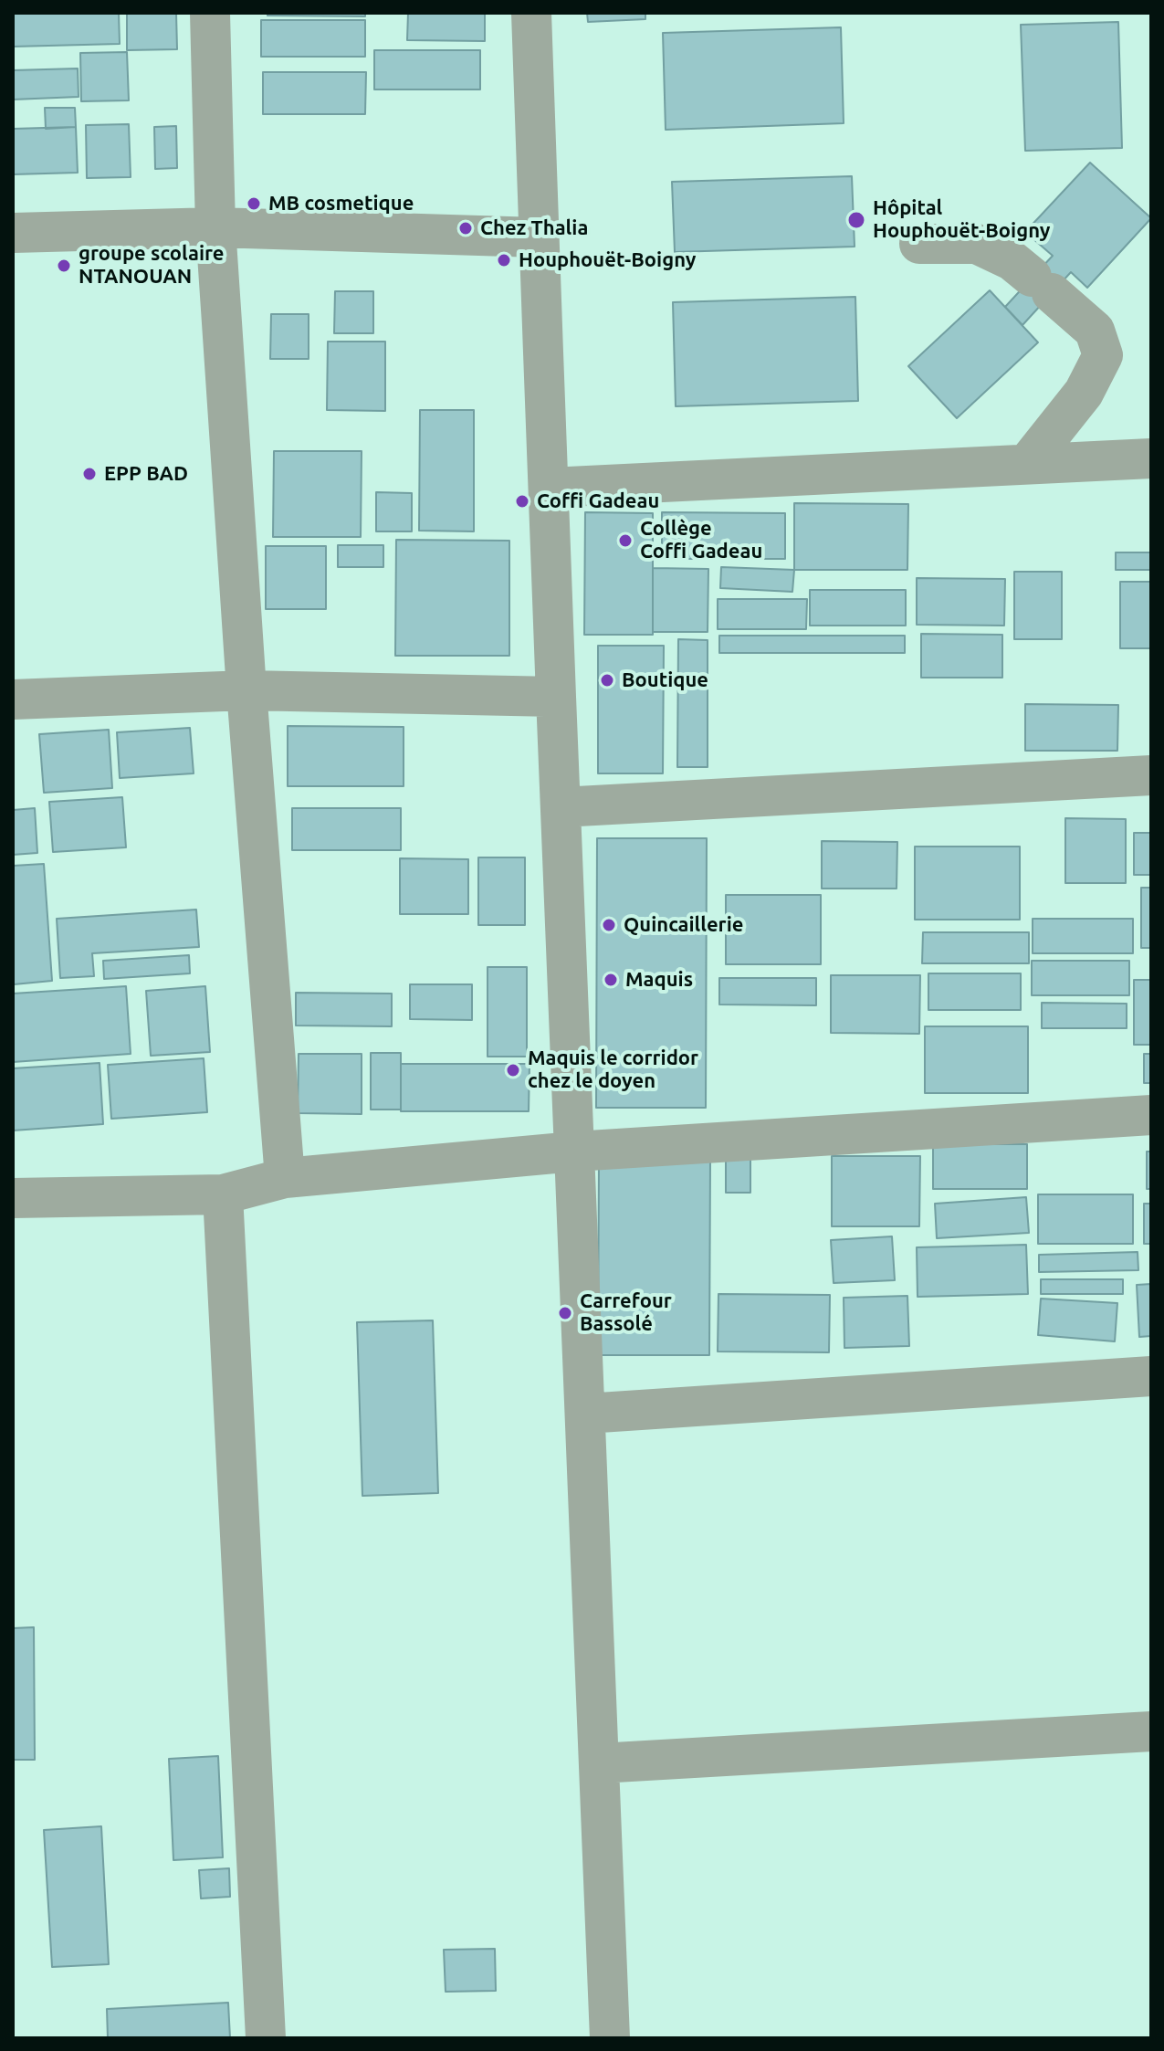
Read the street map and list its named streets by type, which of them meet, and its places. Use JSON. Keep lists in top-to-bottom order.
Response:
{
  "places": [
    "MB cosmetique",
    "Hôpital Houphouët-Boigny",
    "Chez Thalia",
    "Houphouët-Boigny",
    "groupe scolaire NTANOUAN",
    "EPP BAD",
    "Coffi Gadeau",
    "Collège Coffi Gadeau",
    "Boutique",
    "Quincaillerie",
    "Maquis",
    "Maquis le corridor chez le doyen",
    "Carrefour Bassolé"
  ]
}
